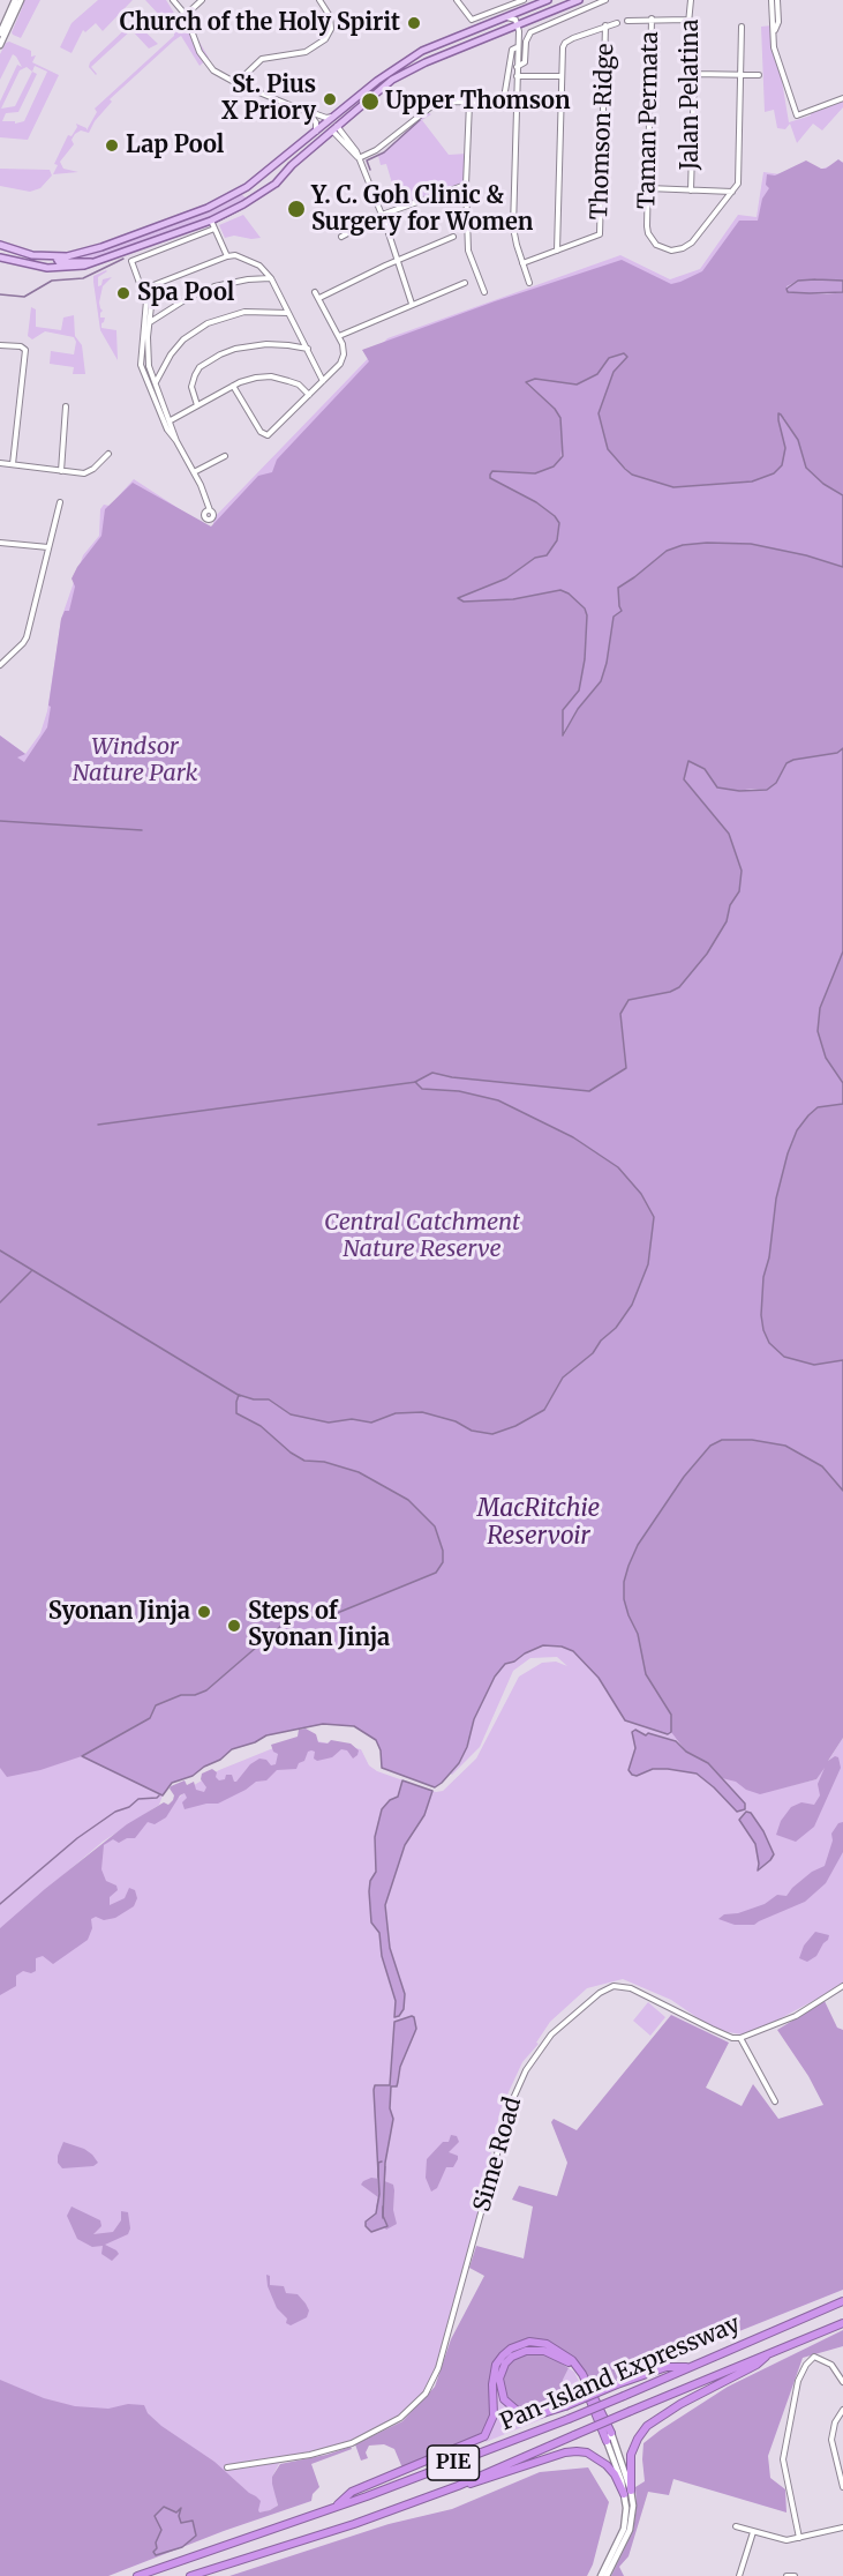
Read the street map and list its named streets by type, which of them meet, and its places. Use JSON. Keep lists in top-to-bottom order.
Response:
{
  "streets": {
    "highway": ["Pan-Island Expressway", "PIE"],
    "street": [
      "Jalan Pelatina",
      "Taman Permata",
      "Thomson Ridge",
      "Sime Road"
    ]
  },
  "crossings": [
    ["Jalan Pelatina", "Taman Permata"]
  ],
  "water": ["MacRitchie Reservoir"],
  "parks": ["Windsor Nature Park", "Central Catchment Nature Reserve"],
  "places": [
    "Church of the Holy Spirit",
    "St. Pius X Priory",
    "Upper Thomson",
    "Lap Pool",
    "Y. C. Goh Clinic & Surgery for Women",
    "Spa Pool",
    "Syonan Jinja",
    "Steps of Syonan Jinja"
  ]
}
